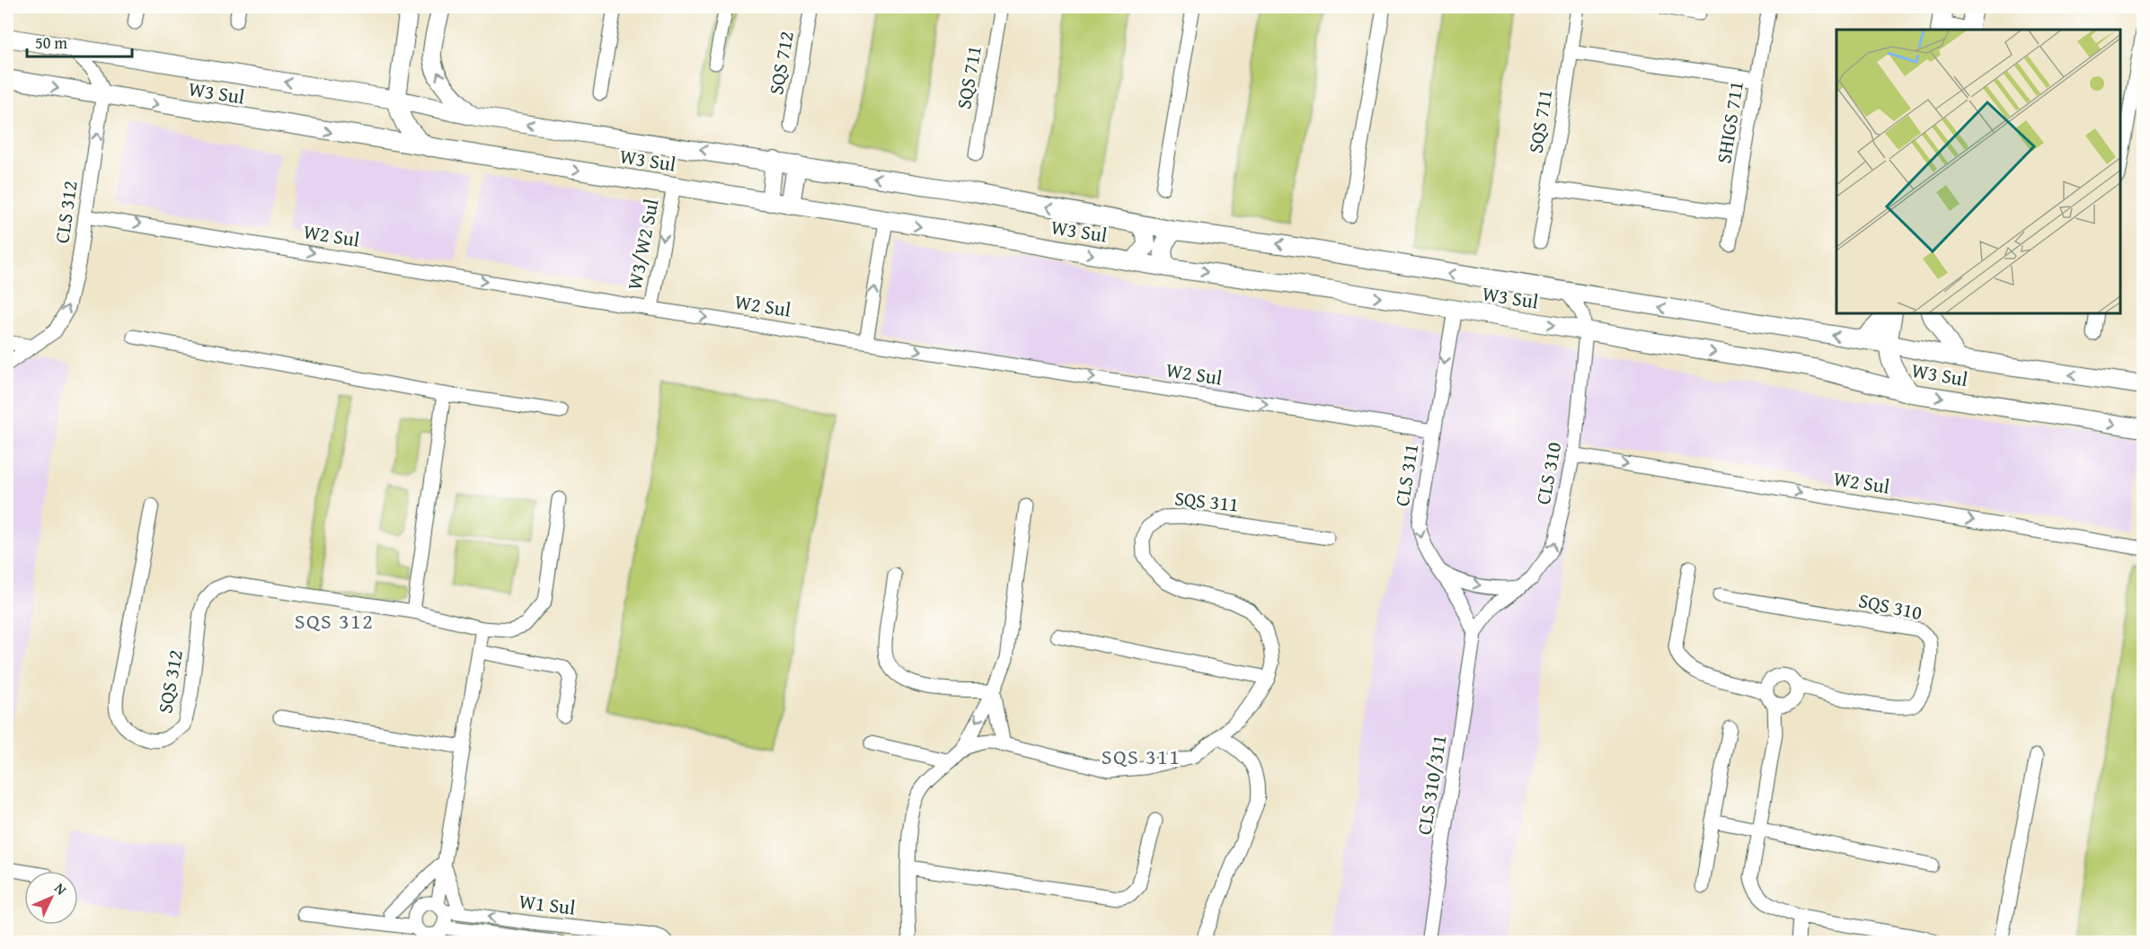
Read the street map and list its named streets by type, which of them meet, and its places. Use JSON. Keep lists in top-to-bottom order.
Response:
{
  "streets": {
    "main road": ["W3 Sul"],
    "street": [
      "SQS 712",
      "SQS 711",
      "SHIGS 711",
      "CLS 312",
      "W2 Sul",
      "W3/W2 Sul",
      "CLS 310",
      "CLS 311",
      "SQS 311",
      "SQS 310",
      "SQS 312",
      "CLS 310/311",
      "W1 Sul"
    ]
  },
  "crossings": [
    ["W3 Sul", "CLS 312"],
    ["W3 Sul", "W3/W2 Sul"],
    ["W3 Sul", "CLS 310"],
    ["W3 Sul", "CLS 311"],
    ["CLS 312", "W2 Sul"],
    ["W2 Sul", "W3/W2 Sul"],
    ["W2 Sul", "CLS 310"],
    ["W2 Sul", "CLS 311"],
    ["CLS 310", "CLS 311"],
    ["CLS 310", "CLS 310/311"],
    ["CLS 311", "CLS 310/311"]
  ],
  "one_way": [
    "CLS 312",
    "W2 Sul",
    "W3/W2 Sul",
    "CLS 310",
    "CLS 311"
  ],
  "districts": ["SQS 312", "SQS 311"],
  "scale_bar": "50 m",
  "north": "top right"
}
